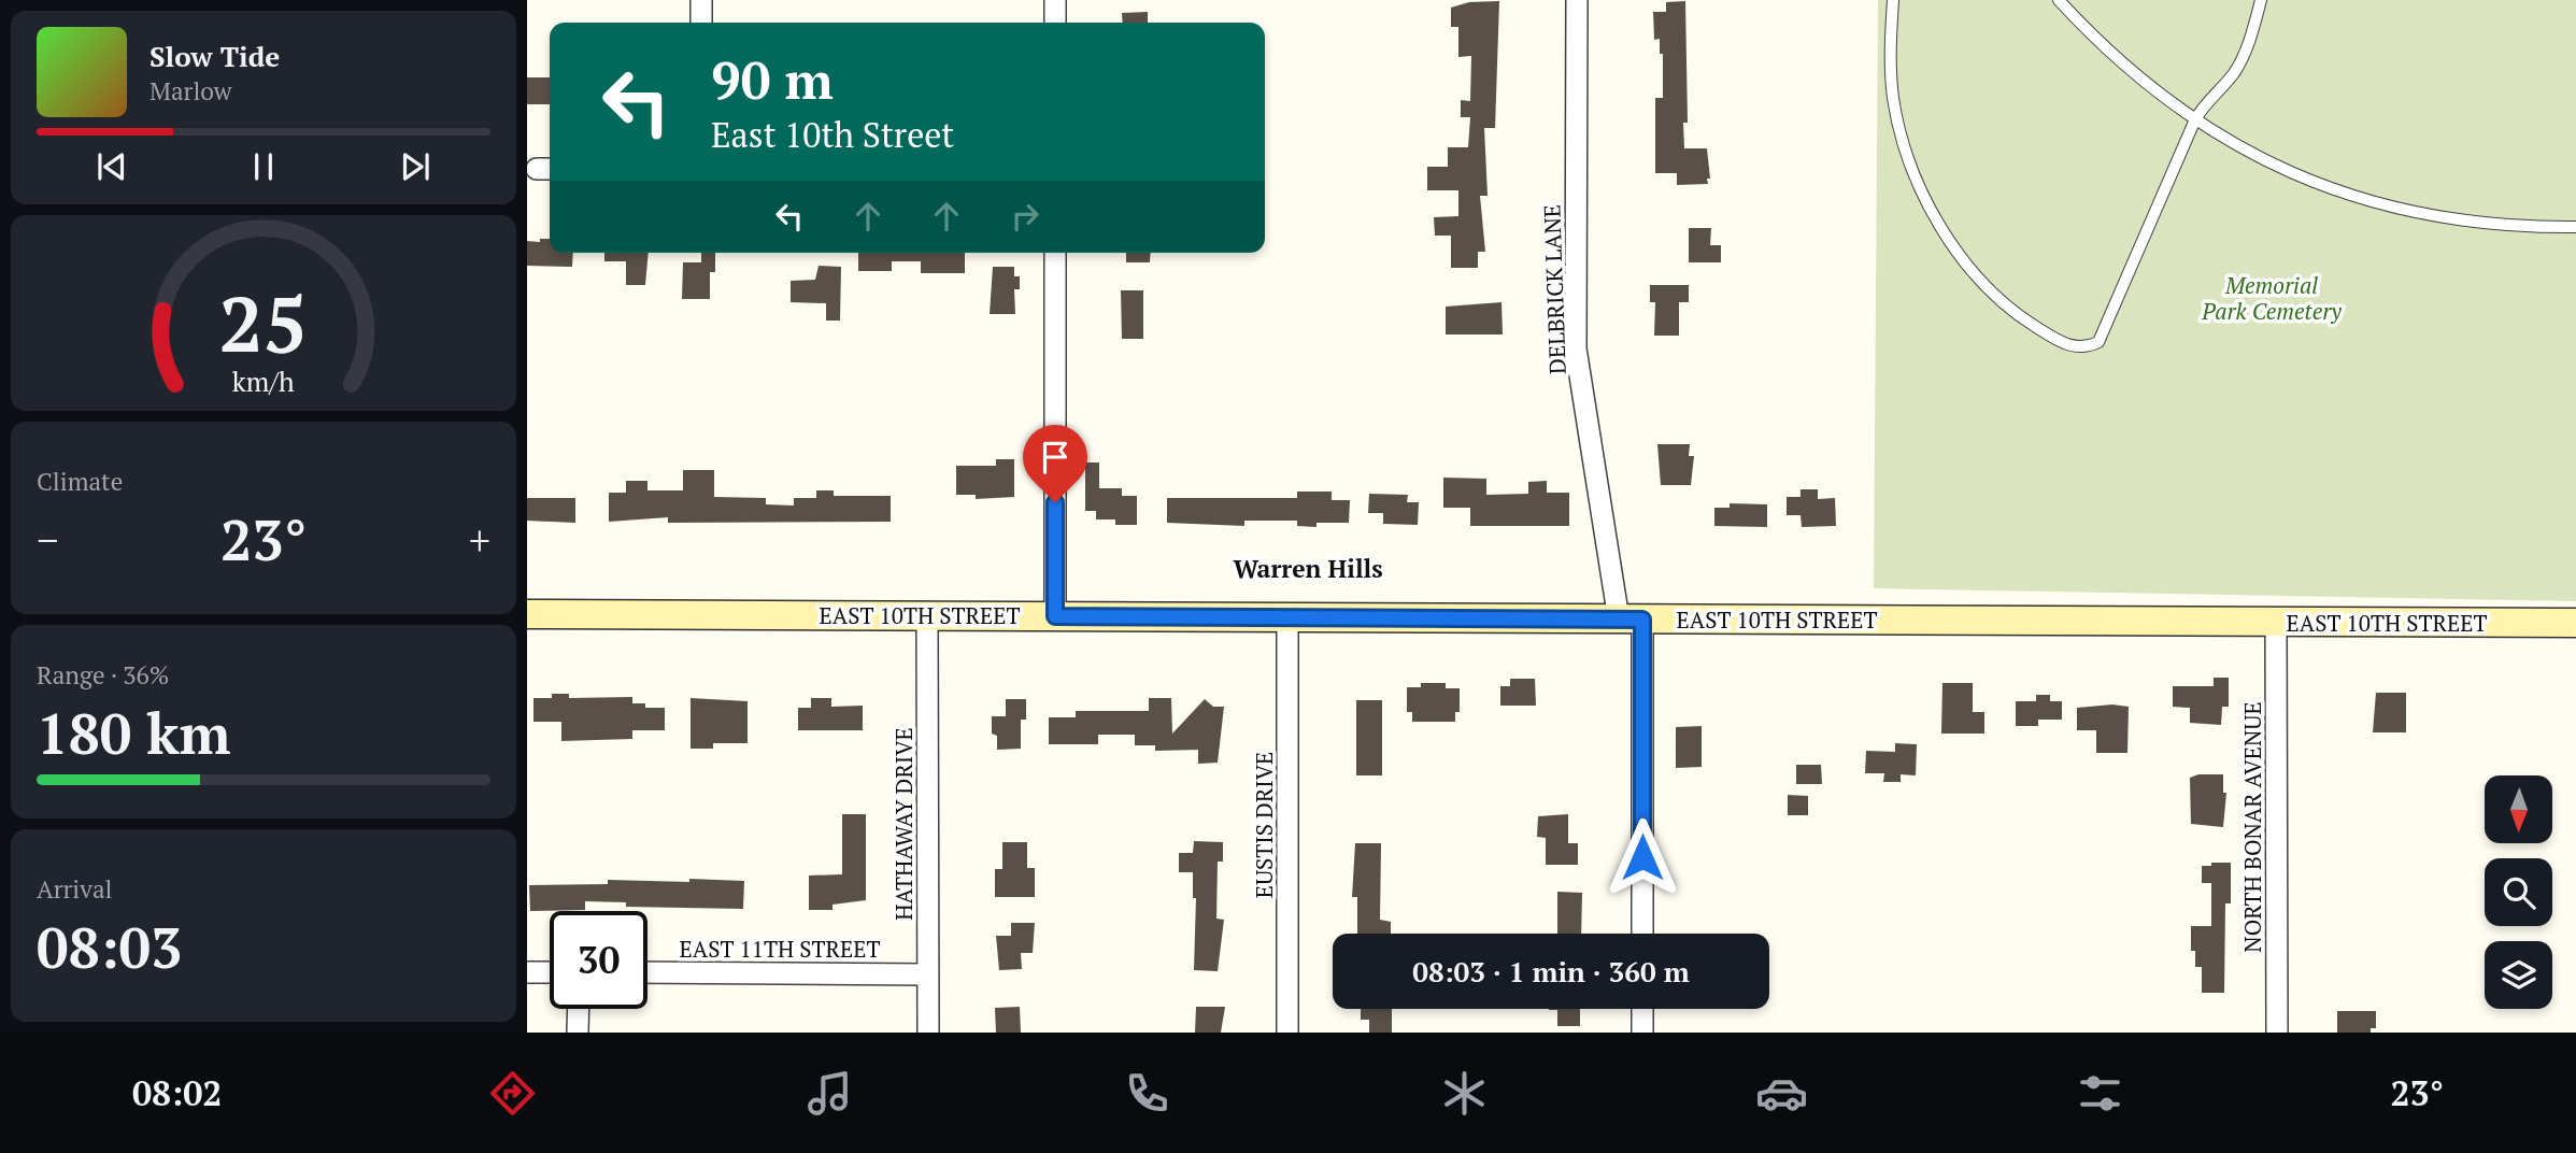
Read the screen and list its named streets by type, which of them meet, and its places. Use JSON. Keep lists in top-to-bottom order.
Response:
{
  "streets": {
    "main road": ["EAST 10TH STREET"],
    "street": [
      "DELBRICK LANE",
      "HATHAWAY DRIVE",
      "EUSTIS DRIVE",
      "NORTH BONAR AVENUE",
      "EAST 11TH STREET"
    ]
  },
  "crossings": [
    ["DELBRICK LANE", "EAST 10TH STREET"],
    ["EAST 10TH STREET", "HATHAWAY DRIVE"],
    ["EAST 10TH STREET", "EUSTIS DRIVE"],
    ["EAST 10TH STREET", "NORTH BONAR AVENUE"],
    ["HATHAWAY DRIVE", "EAST 11TH STREET"]
  ],
  "districts": ["Warren Hills"],
  "parks": ["Memorial Park Cemetery"],
  "north": "bottom",
  "page": {
    "turn": ["90 m", "East 10th Street"],
    "song": ["Slow Tide", "Marlow"],
    "tile": [
      "Climate",
      ["Range · 36%", "180 km"],
      ["Arrival", "08:03"]
    ],
    "heat": ["−", "23°", "+"],
    "limit": "30",
    "trip": "08:03 · 1 min · 360 m",
    "tabs": ["08:02", "23°"],
    "gauge": ["25", "km/h"]
  }
}
